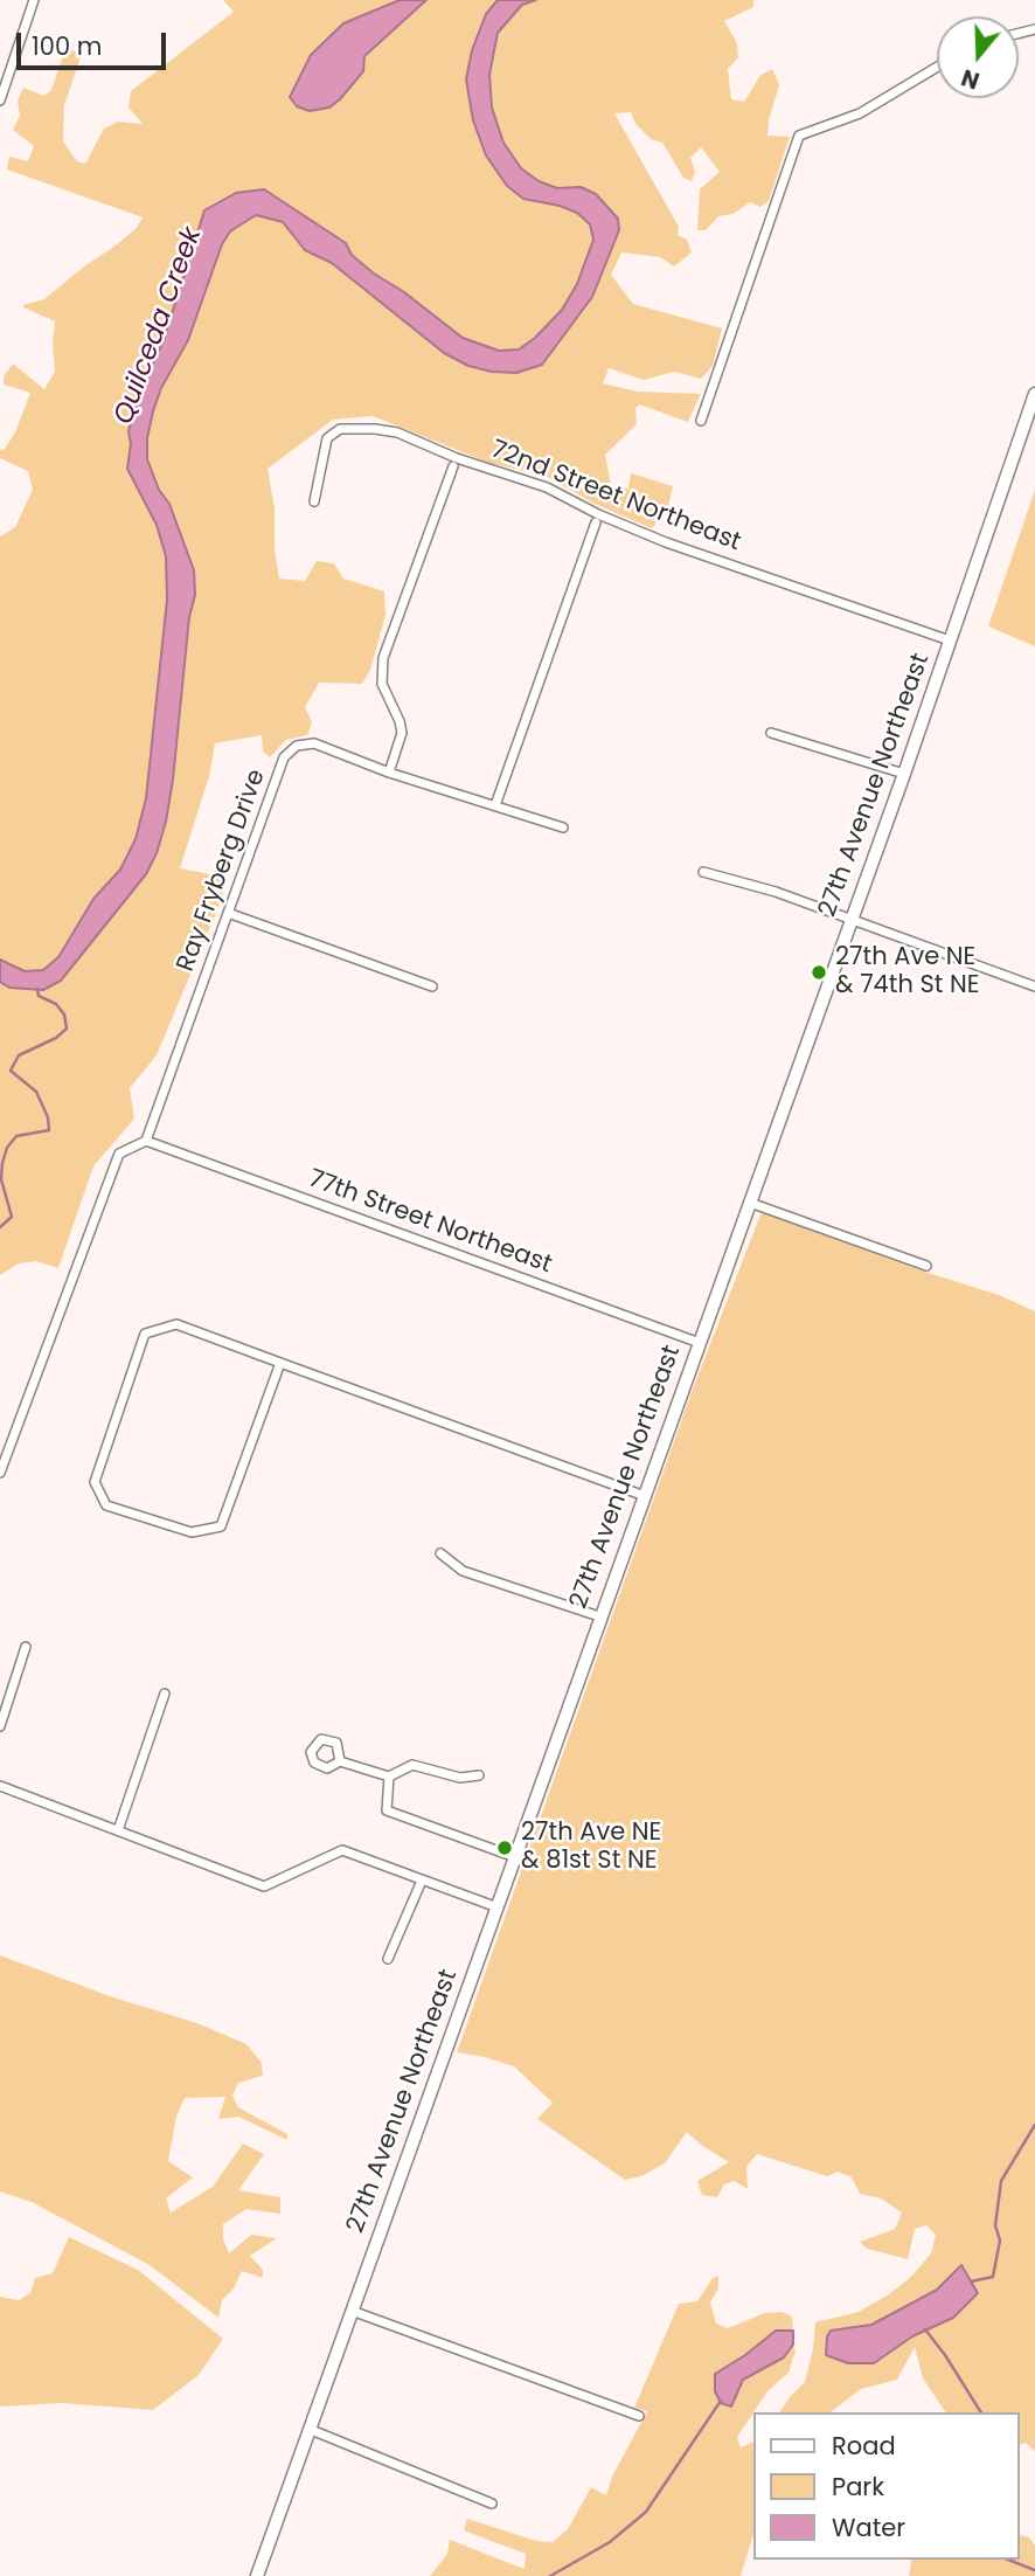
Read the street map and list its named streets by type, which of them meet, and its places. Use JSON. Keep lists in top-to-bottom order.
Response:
{
  "streets": {
    "street": [
      "72nd Street Northeast",
      "27th Avenue Northeast",
      "Ray Fryberg Drive",
      "77th Street Northeast"
    ]
  },
  "crossings": [
    ["72nd Street Northeast", "27th Avenue Northeast"],
    ["27th Avenue Northeast", "77th Street Northeast"],
    ["Ray Fryberg Drive", "77th Street Northeast"]
  ],
  "water": ["Quilceda Creek"],
  "places": ["27th Ave NE & 74th St NE", "27th Ave NE & 81st St NE"],
  "legend": ["Road", "Park", "Water"],
  "scale_bar": "100 m",
  "north": "bottom"
}
